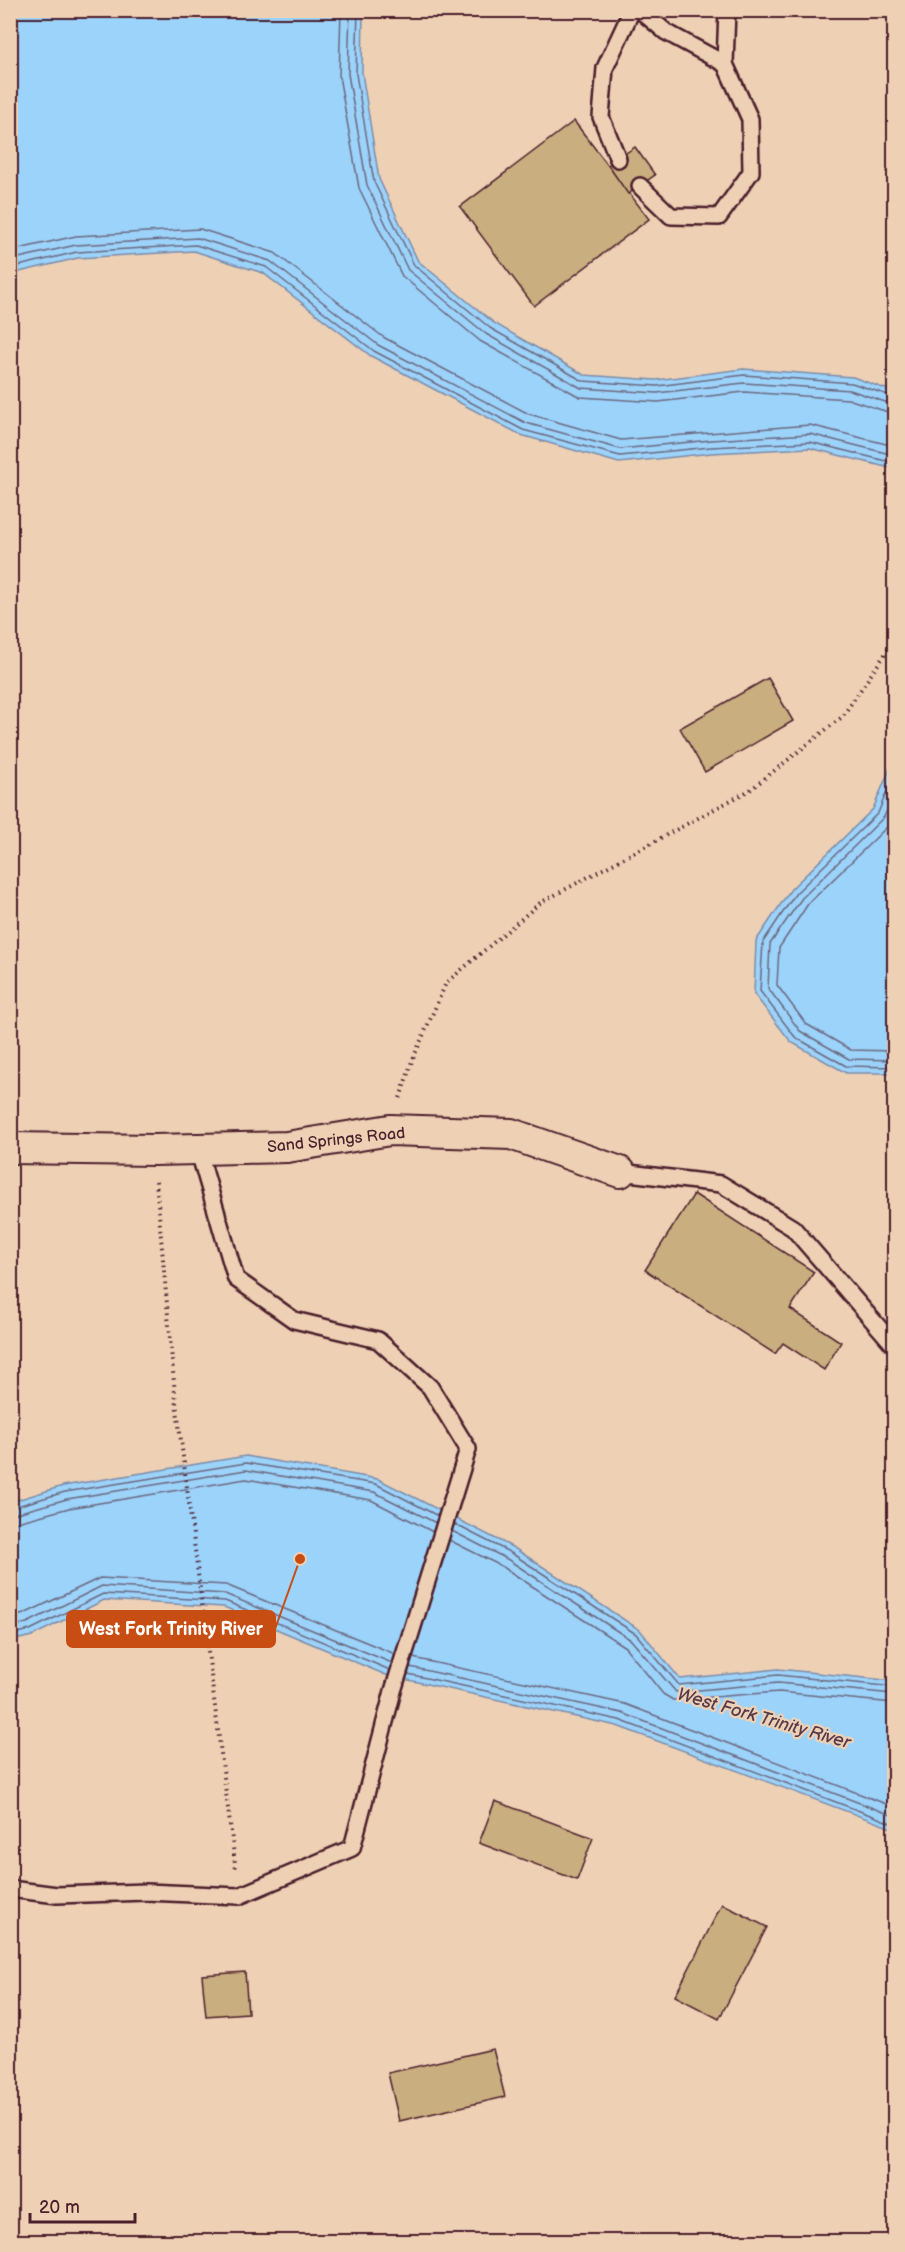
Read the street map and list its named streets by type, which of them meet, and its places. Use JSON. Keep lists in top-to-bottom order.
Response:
{
  "streets": {
    "street": ["Sand Springs Road"]
  },
  "water": ["West Fork Trinity River"],
  "places": ["West Fork Trinity River"],
  "scale_bar": "20 m"
}
